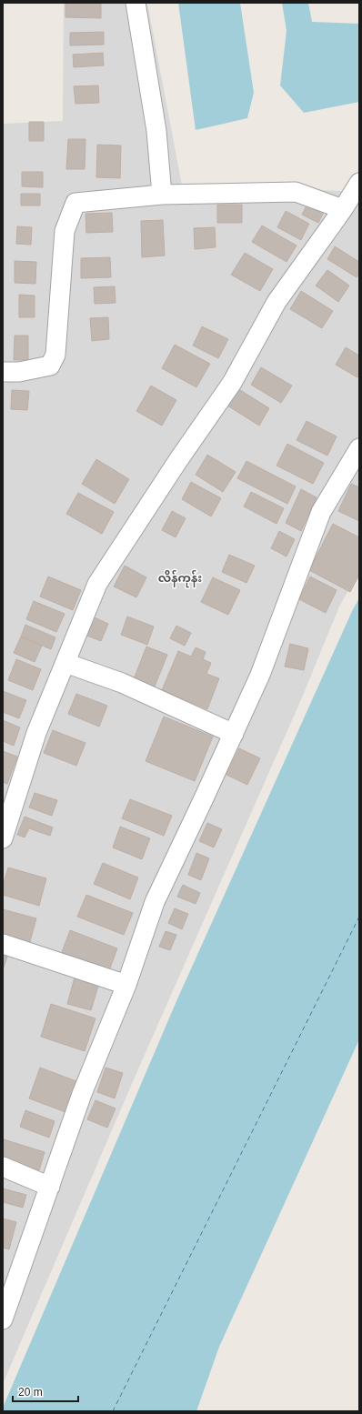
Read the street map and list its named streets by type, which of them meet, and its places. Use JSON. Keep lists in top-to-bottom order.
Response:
{
  "districts": ["လိန်ကုန်း"],
  "scale_bar": "20 m"
}
